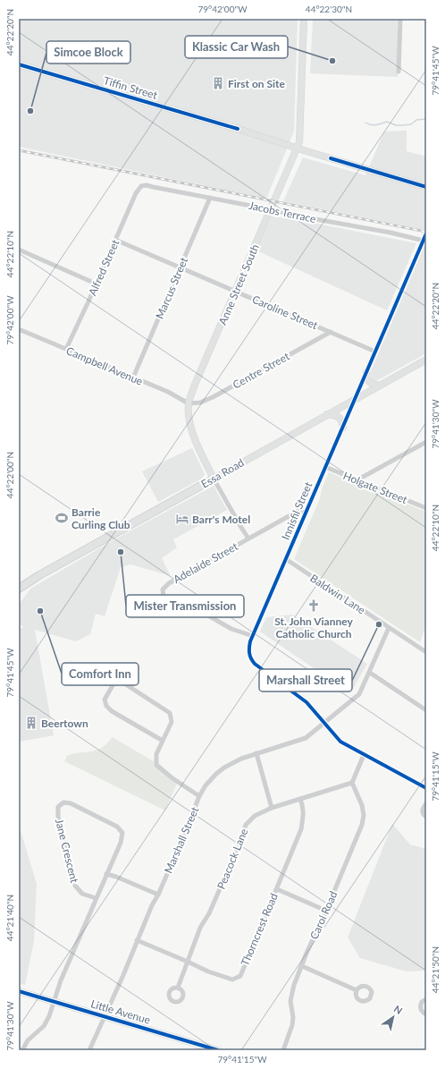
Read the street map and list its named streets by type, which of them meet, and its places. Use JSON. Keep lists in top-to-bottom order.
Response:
{
  "streets": {
    "main road": ["Essa Road"],
    "street": [
      "Tiffin Street",
      "Jacobs Terrace",
      "Alfred Street",
      "Anne Street South",
      "Marcus Street",
      "Caroline Street",
      "Campbell Avenue",
      "Centre Street",
      "Holgate Street",
      "Innisfil Street",
      "Adelaide Street",
      "Baldwin Lane",
      "Marshall Street",
      "Jane Crescent",
      "Peacock Lane",
      "Carol Road",
      "Thorncrest Road",
      "Little Avenue"
    ]
  },
  "crossings": [
    ["Tiffin Street", "Anne Street South"],
    ["Jacobs Terrace", "Alfred Street"],
    ["Jacobs Terrace", "Anne Street South"],
    ["Jacobs Terrace", "Marcus Street"],
    ["Jacobs Terrace", "Innisfil Street"],
    ["Alfred Street", "Caroline Street"],
    ["Alfred Street", "Campbell Avenue"],
    ["Anne Street South", "Caroline Street"],
    ["Anne Street South", "Campbell Avenue"],
    ["Anne Street South", "Centre Street"],
    ["Anne Street South", "Essa Road"],
    ["Anne Street South", "Adelaide Street"],
    ["Marcus Street", "Caroline Street"],
    ["Marcus Street", "Campbell Avenue"],
    ["Caroline Street", "Centre Street"],
    ["Caroline Street", "Innisfil Street"],
    ["Campbell Avenue", "Centre Street"],
    ["Essa Road", "Innisfil Street"],
    ["Holgate Street", "Innisfil Street"],
    ["Innisfil Street", "Adelaide Street"],
    ["Innisfil Street", "Baldwin Lane"],
    ["Innisfil Street", "Marshall Street"],
    ["Baldwin Lane", "Marshall Street"],
    ["Marshall Street", "Thorncrest Road"],
    ["Marshall Street", "Little Avenue"],
    ["Jane Crescent", "Little Avenue"],
    ["Peacock Lane", "Carol Road"],
    ["Peacock Lane", "Thorncrest Road"]
  ],
  "places": {
    "other": [
      "Klassic Car Wash",
      "Simcoe Block",
      "Mister Transmission",
      "Comfort Inn",
      "Marshall Street"
    ],
    "building": ["First on Site", "Beertown"],
    "sports": ["Barrie Curling Club"],
    "hotel": ["Barr's Motel"],
    "church": ["St. John Vianney Catholic Church"]
  },
  "north": "top right",
  "coordinates": [
    "79°42'00\"W",
    "44°22'30\"N",
    "44°22'20\"N",
    "79°41'45\"W",
    "44°22'10\"N",
    "79°41'30\"W",
    "44°22'00\"N",
    "79°41'15\"W",
    "44°21'40\"N",
    "44°21'50\"N"
  ]
}
